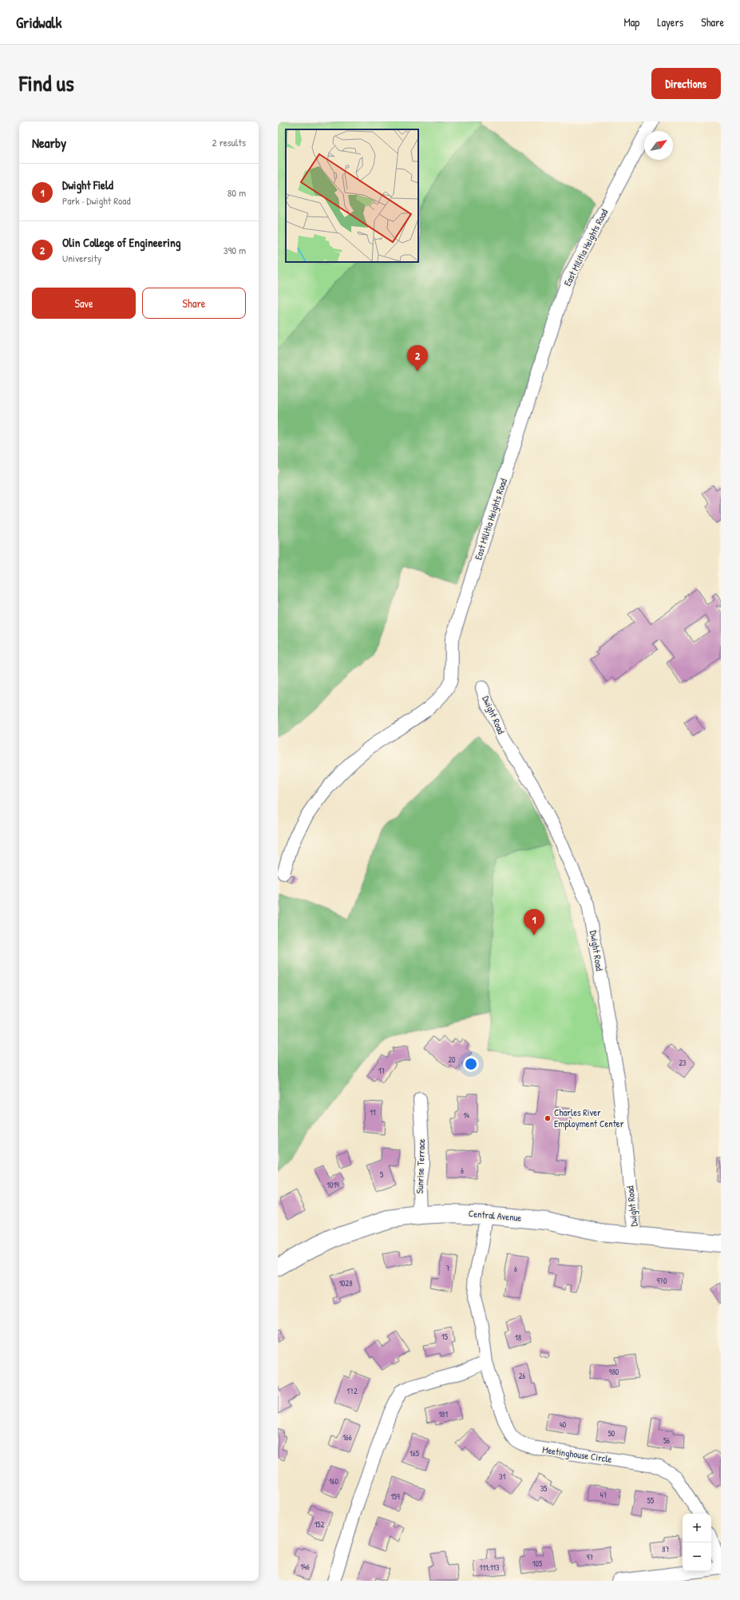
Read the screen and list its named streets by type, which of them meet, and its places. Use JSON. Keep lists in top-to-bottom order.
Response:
{
  "streets": {
    "main road": ["Central Avenue"],
    "street": [
      "East Militia Heights Road",
      "Dwight Road",
      "Sunrise Terrace",
      "Meetinghouse Circle"
    ]
  },
  "crossings": [
    ["Dwight Road", "Central Avenue"],
    ["Sunrise Terrace", "Central Avenue"],
    ["Central Avenue", "Meetinghouse Circle"]
  ],
  "places": ["Charles River Employment Center"],
  "house_numbers": [
    "20",
    "23",
    "17",
    "11",
    "14",
    "6",
    "5",
    "1019",
    "7",
    "6",
    "970",
    "1028",
    "15",
    "18",
    "980",
    "26",
    "172",
    "181",
    "40",
    "50",
    "166",
    "56",
    "165",
    "31",
    "160",
    "35",
    "47",
    "159",
    "55",
    "152",
    "87",
    "97",
    "105",
    "146",
    "111;113"
  ],
  "north": "top right",
  "page": {
    "header": "Gridwalk",
    "nav": ["Map", "Layers", "Share"],
    "title": "Find us",
    "buttons": [
      "Directions",
      ["Save", "Share"]
    ],
    "heading": ["Nearby", "2 results"],
    "list": [
      {
        "mark": "1",
        "name": "Dwight Field",
        "note": "Park · Dwight Road",
        "value": "80 m"
      },
      {
        "mark": "2",
        "name": "Olin College of Engineering",
        "note": "University",
        "value": "390 m"
      }
    ],
    "pins": ["2", "1"],
    "map_buttons": ["+", "−"]
  }
}
